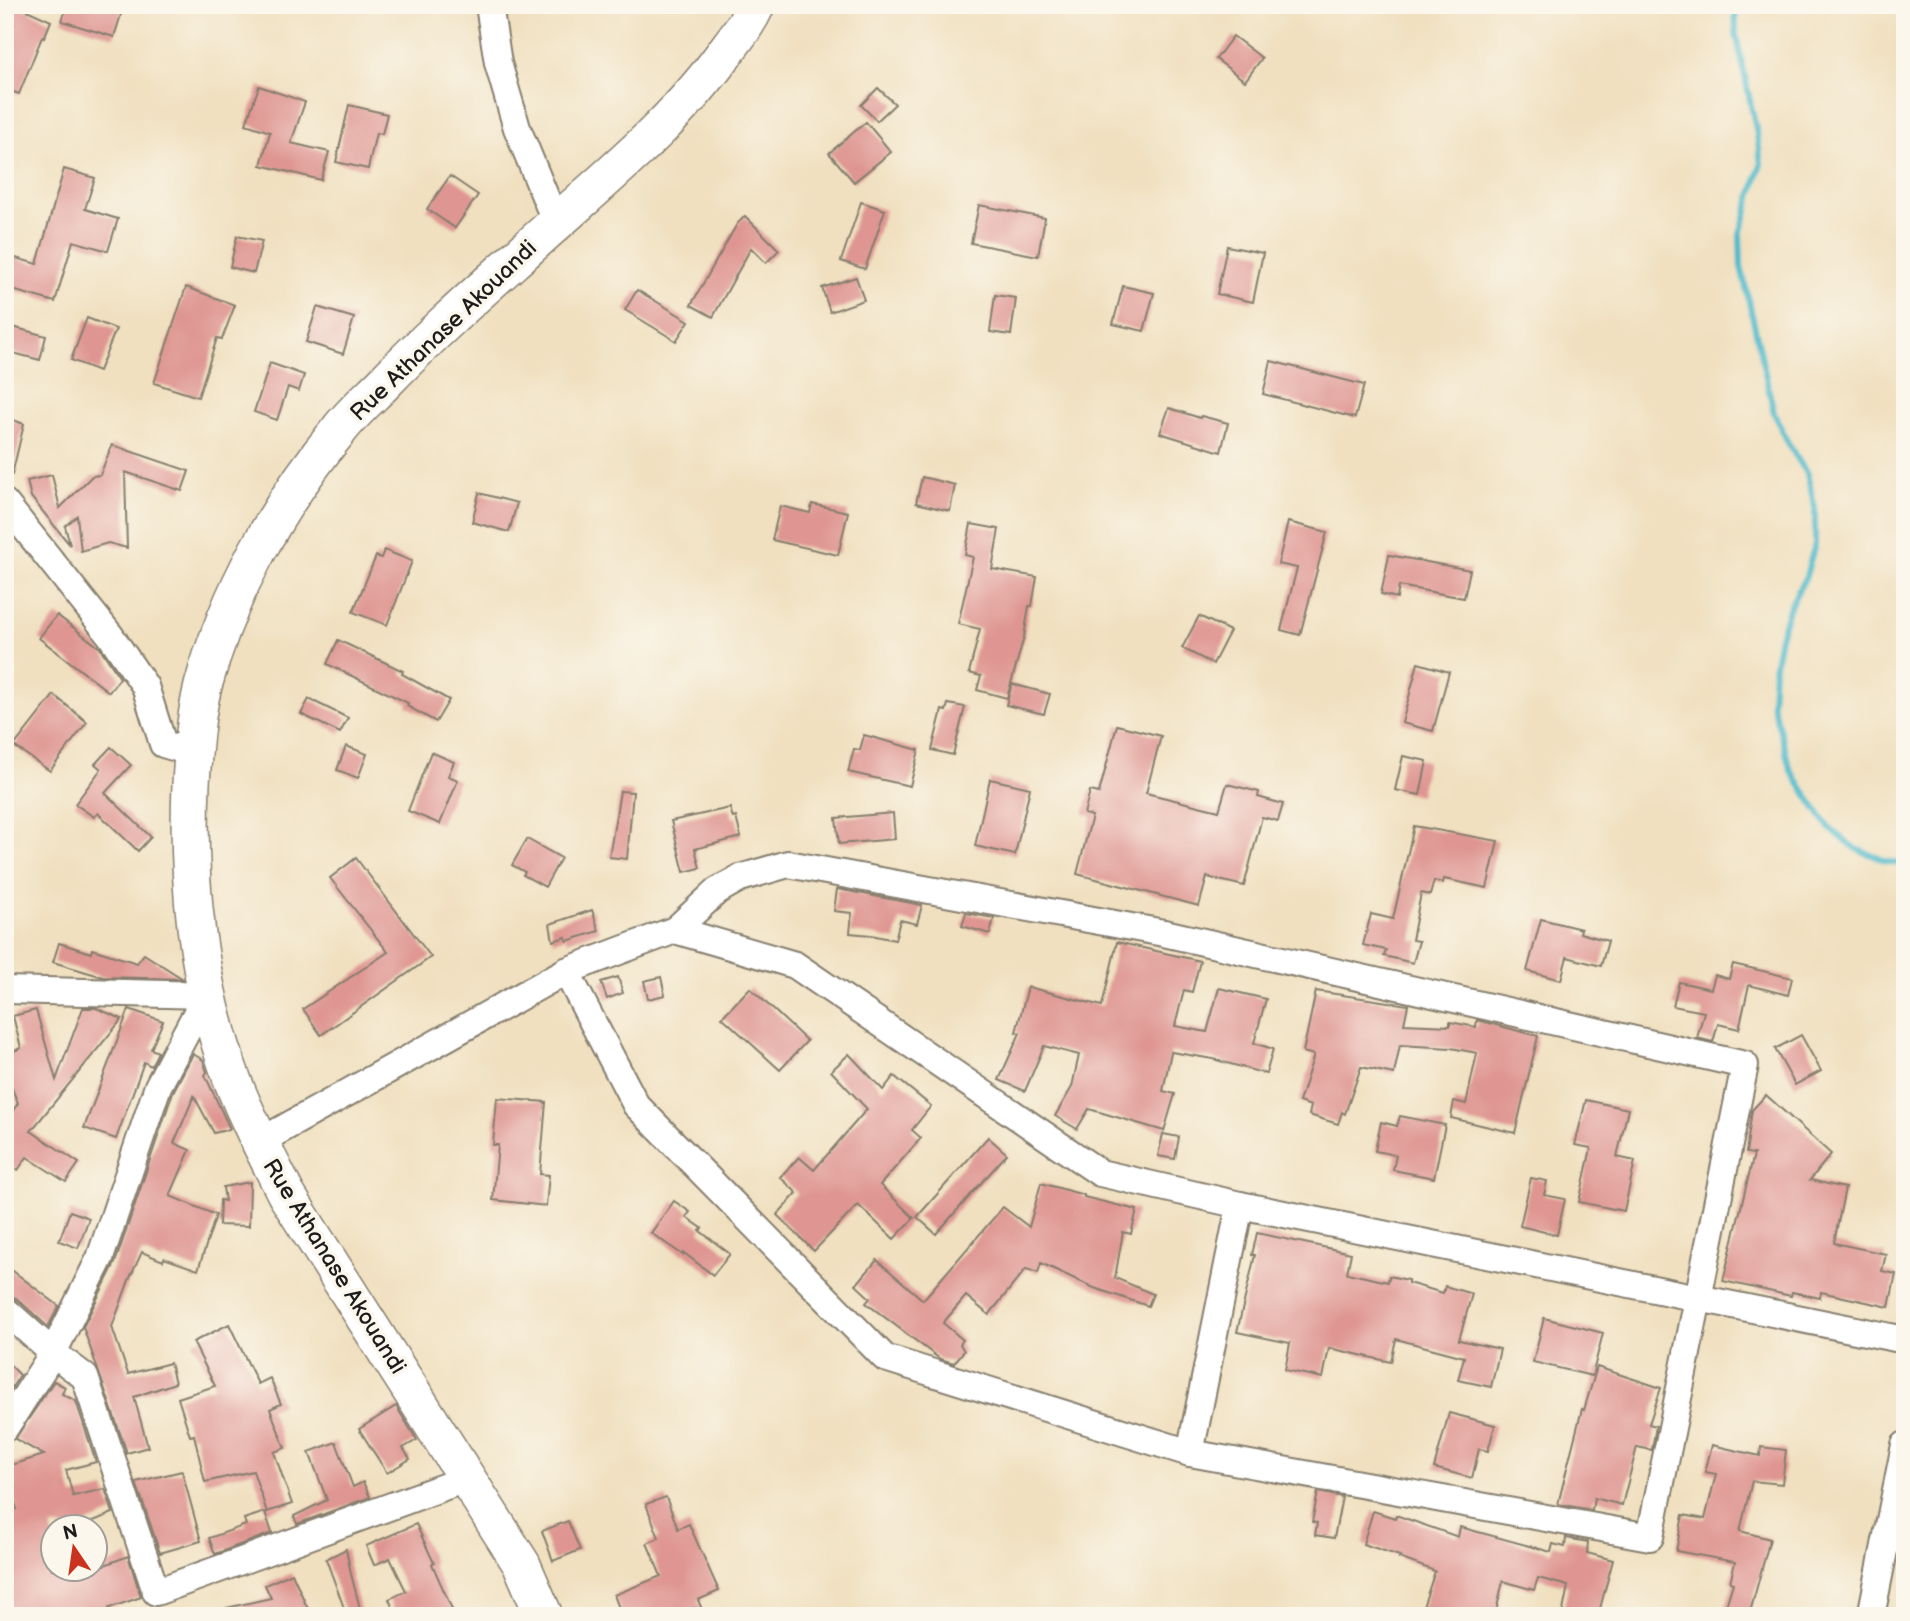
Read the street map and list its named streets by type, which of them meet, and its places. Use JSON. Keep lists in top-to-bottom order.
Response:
{
  "streets": {
    "street": ["Rue Athanase Akouandi"]
  },
  "north": "top"
}
